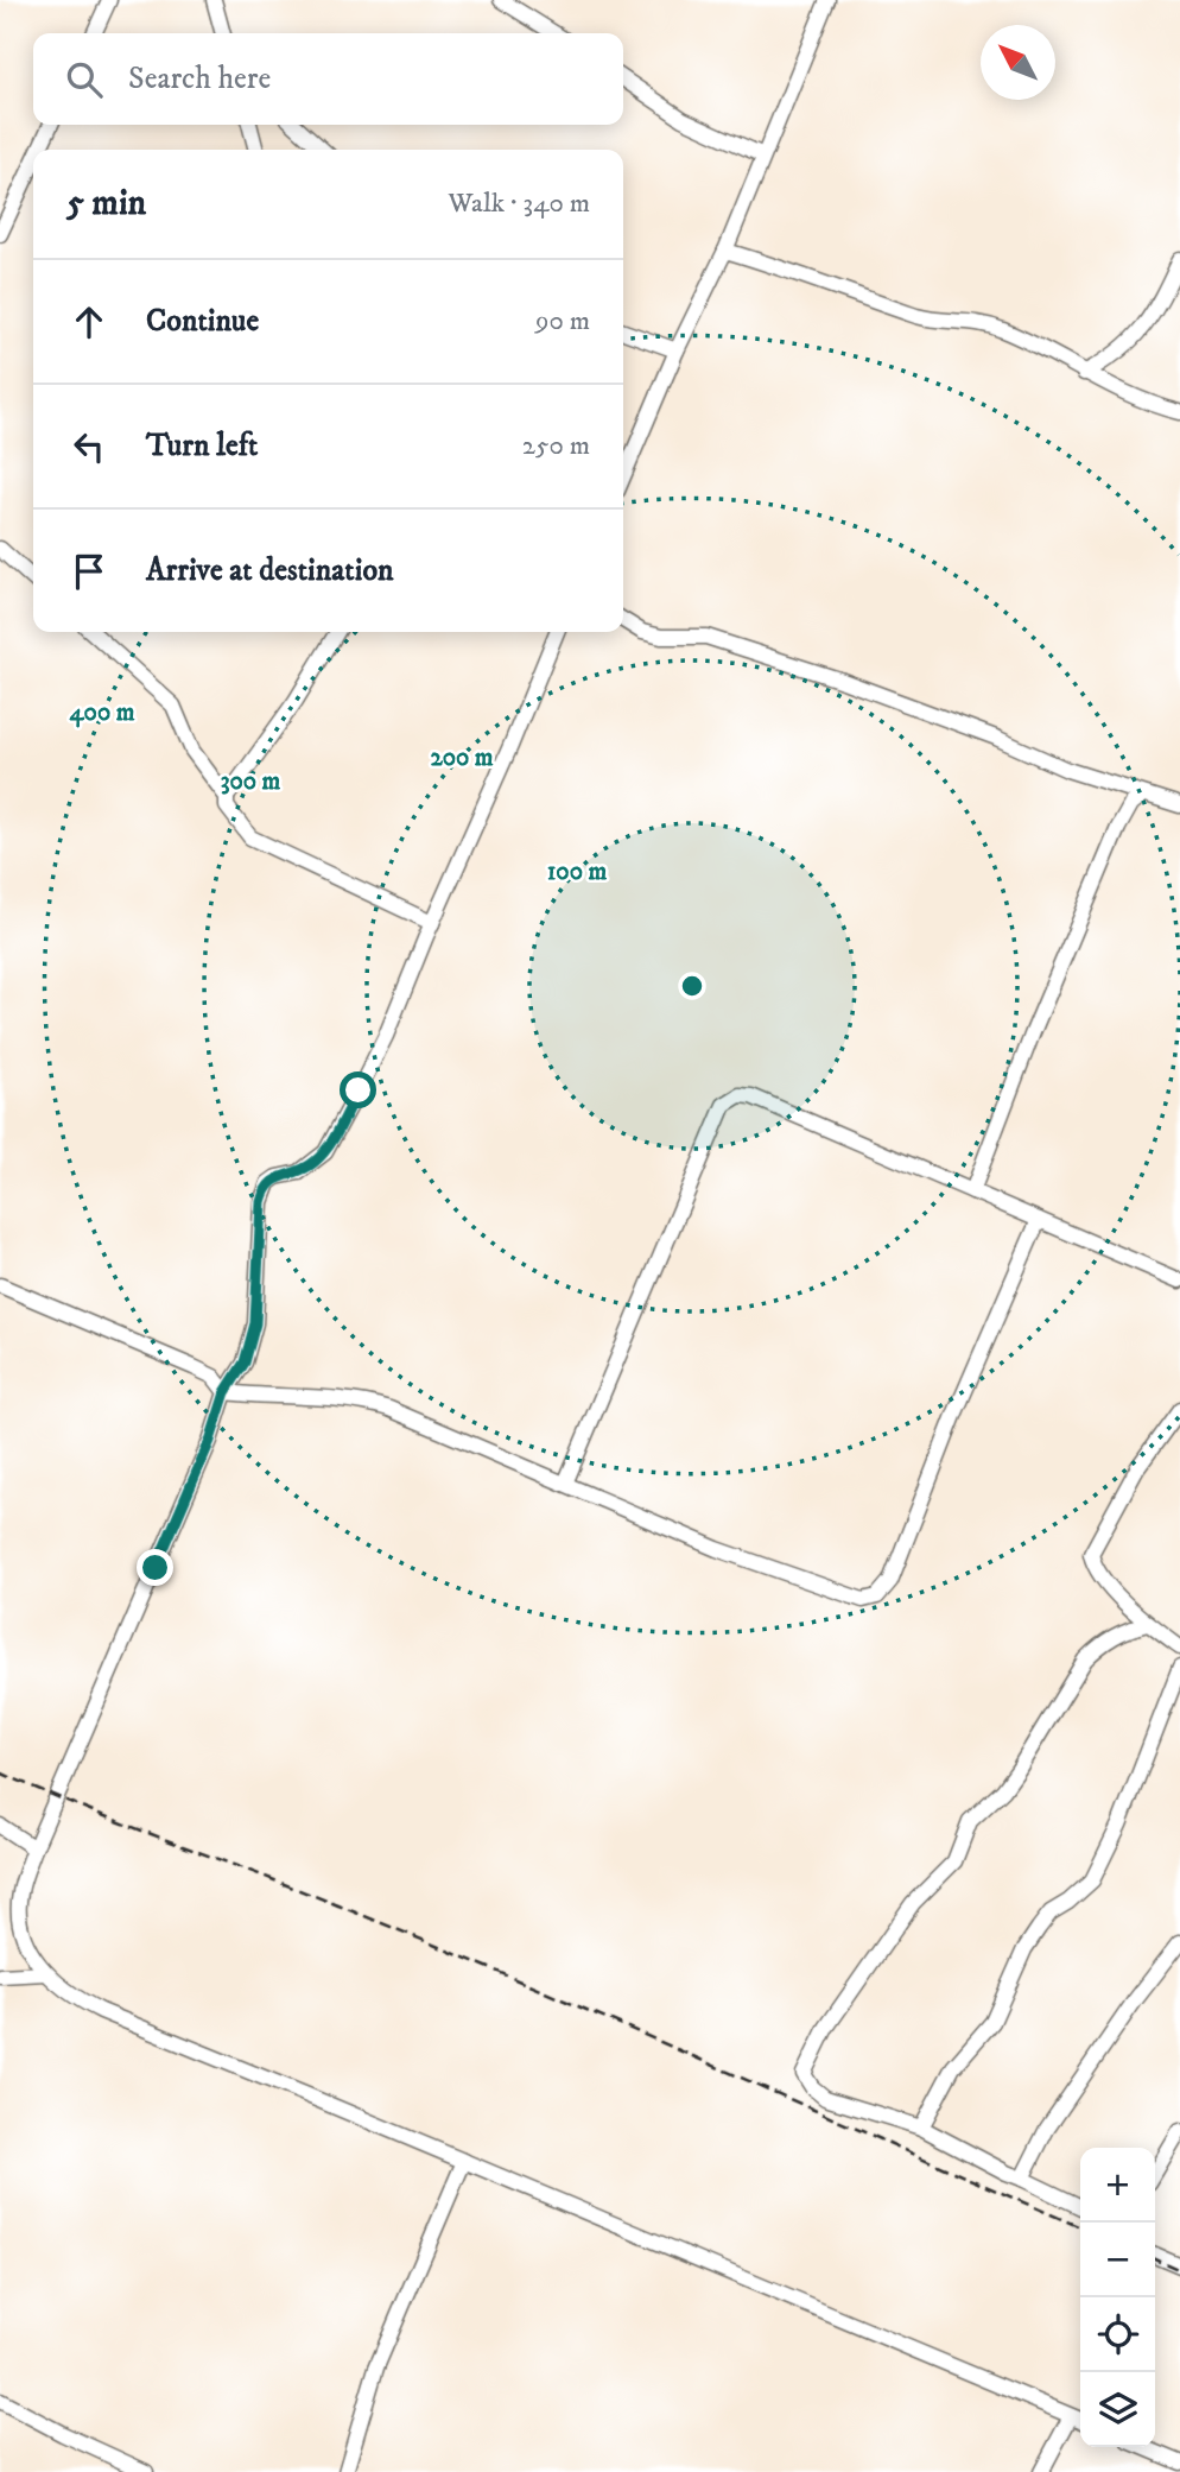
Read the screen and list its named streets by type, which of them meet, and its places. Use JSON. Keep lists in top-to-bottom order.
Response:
{
  "north": "top left",
  "page": {
    "search": "Search here",
    "heading": ["5 min", "Walk · 340 m"],
    "list": [
      ["Continue", "90 m"],
      ["Turn left", "250 m"],
      "Arrive at destination"
    ],
    "map_buttons": ["+", "−"]
  },
  "rings": [
    "400 m",
    "200 m",
    "300 m",
    "100 m"
  ]
}
